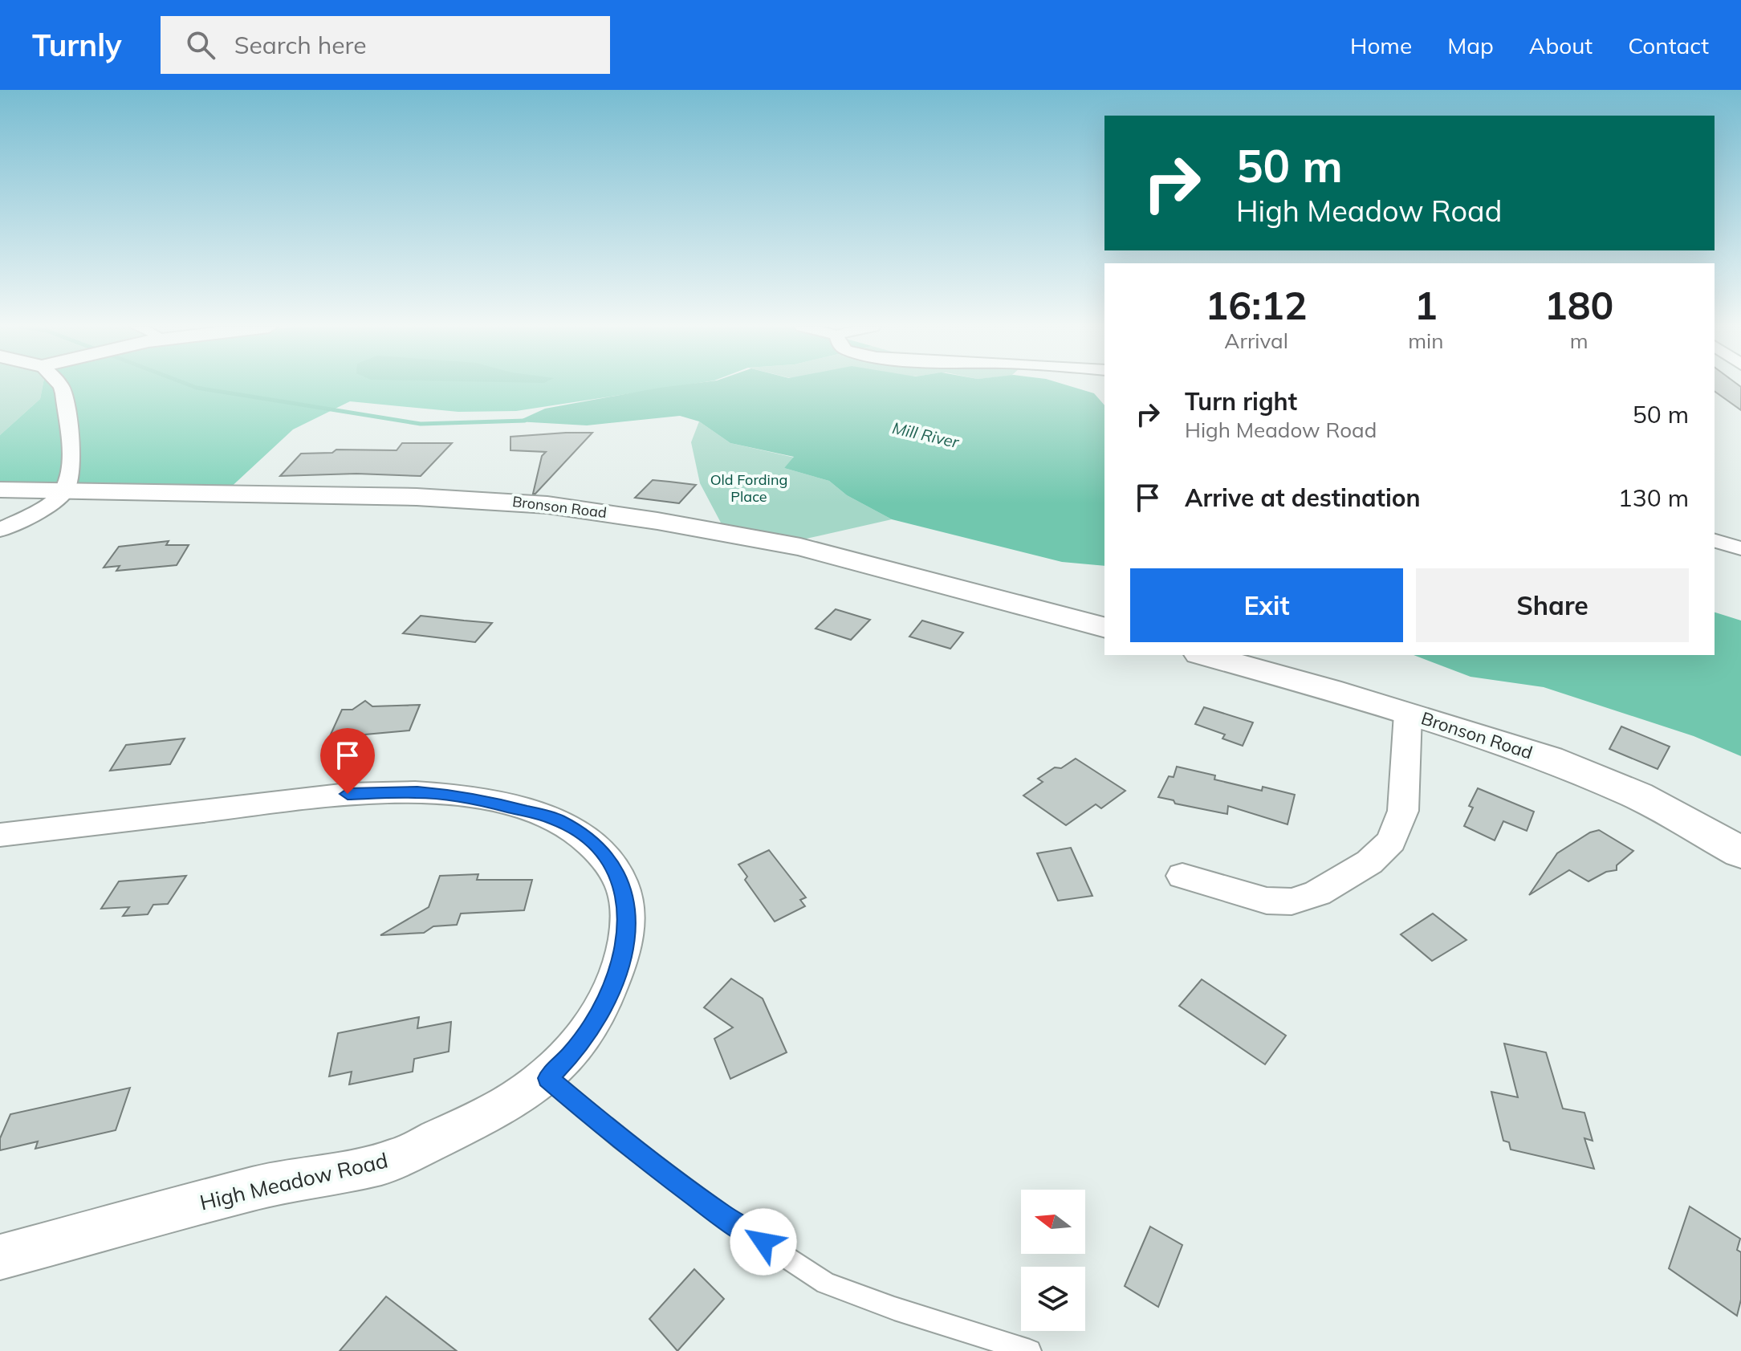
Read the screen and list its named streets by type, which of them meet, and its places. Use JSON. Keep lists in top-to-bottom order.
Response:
{
  "streets": {
    "main road": ["Bronson Road"],
    "street": ["High Meadow Road"]
  },
  "water": ["Mill River"],
  "parks": ["Old Fording Place"],
  "north": "left",
  "page": {
    "header": "Turnly",
    "search": "Search here",
    "nav": [
      "Home",
      "Map",
      "About",
      "Contact"
    ],
    "turn": ["50 m", "High Meadow Road"],
    "eta": [
      "16:12",
      "Arrival",
      "1",
      "min",
      "180",
      "m"
    ],
    "list": [
      {
        "name": "Turn right",
        "note": "High Meadow Road",
        "value": "50 m"
      },
      {
        "name": "Arrive at destination",
        "value": "130 m"
      }
    ],
    "buttons": ["Exit", "Share"]
  }
}
